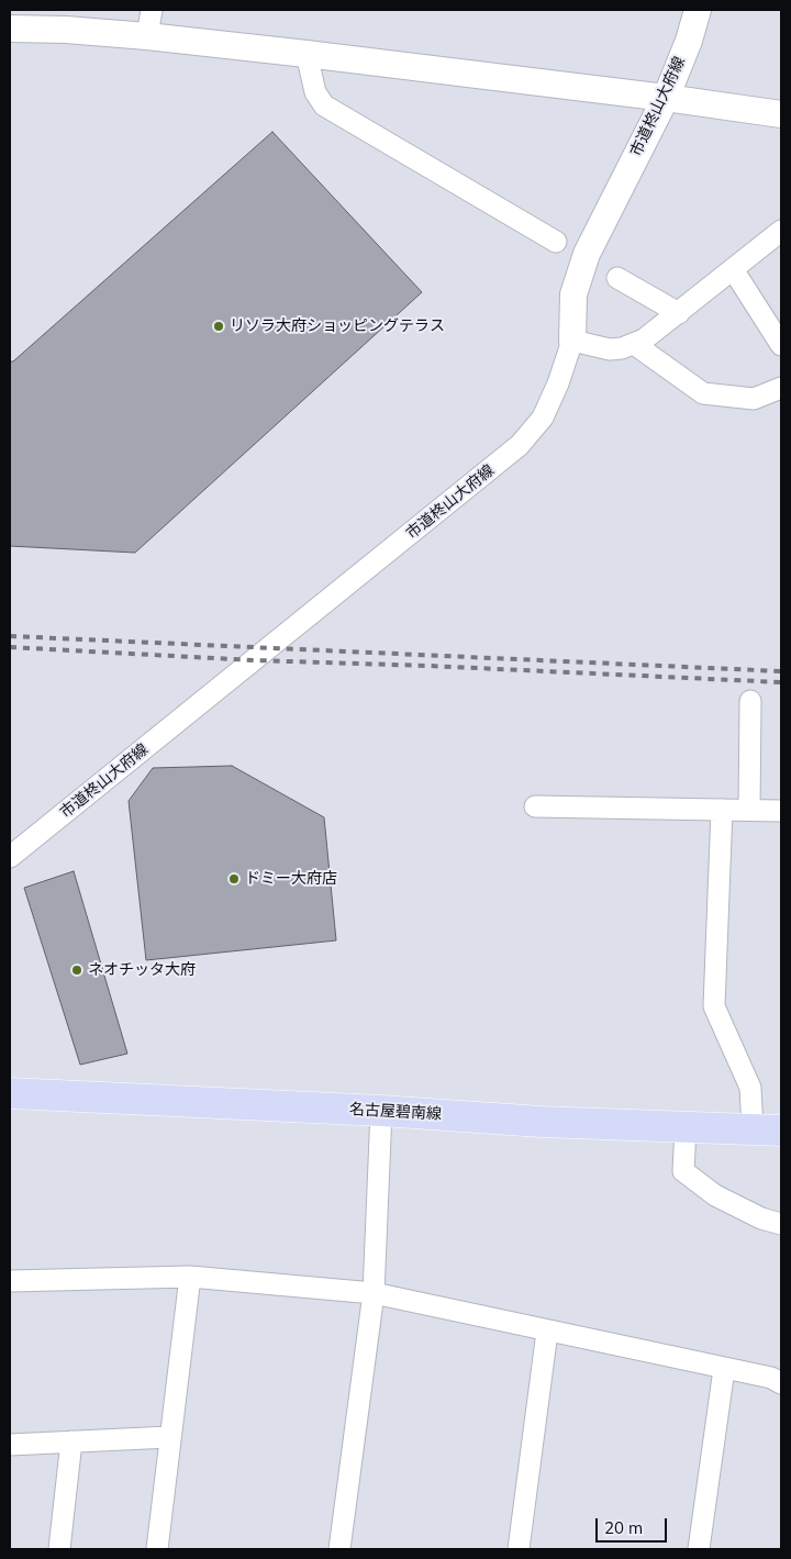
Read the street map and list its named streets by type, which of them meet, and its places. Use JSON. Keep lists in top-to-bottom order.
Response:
{
  "streets": {
    "main road": ["名古屋碧南線"],
    "street": ["市道柊山大府線"]
  },
  "places": ["リソラ大府ショッピングテラス", "ドミー大府店", "ネオチッタ大府"],
  "scale_bar": "20 m"
}
